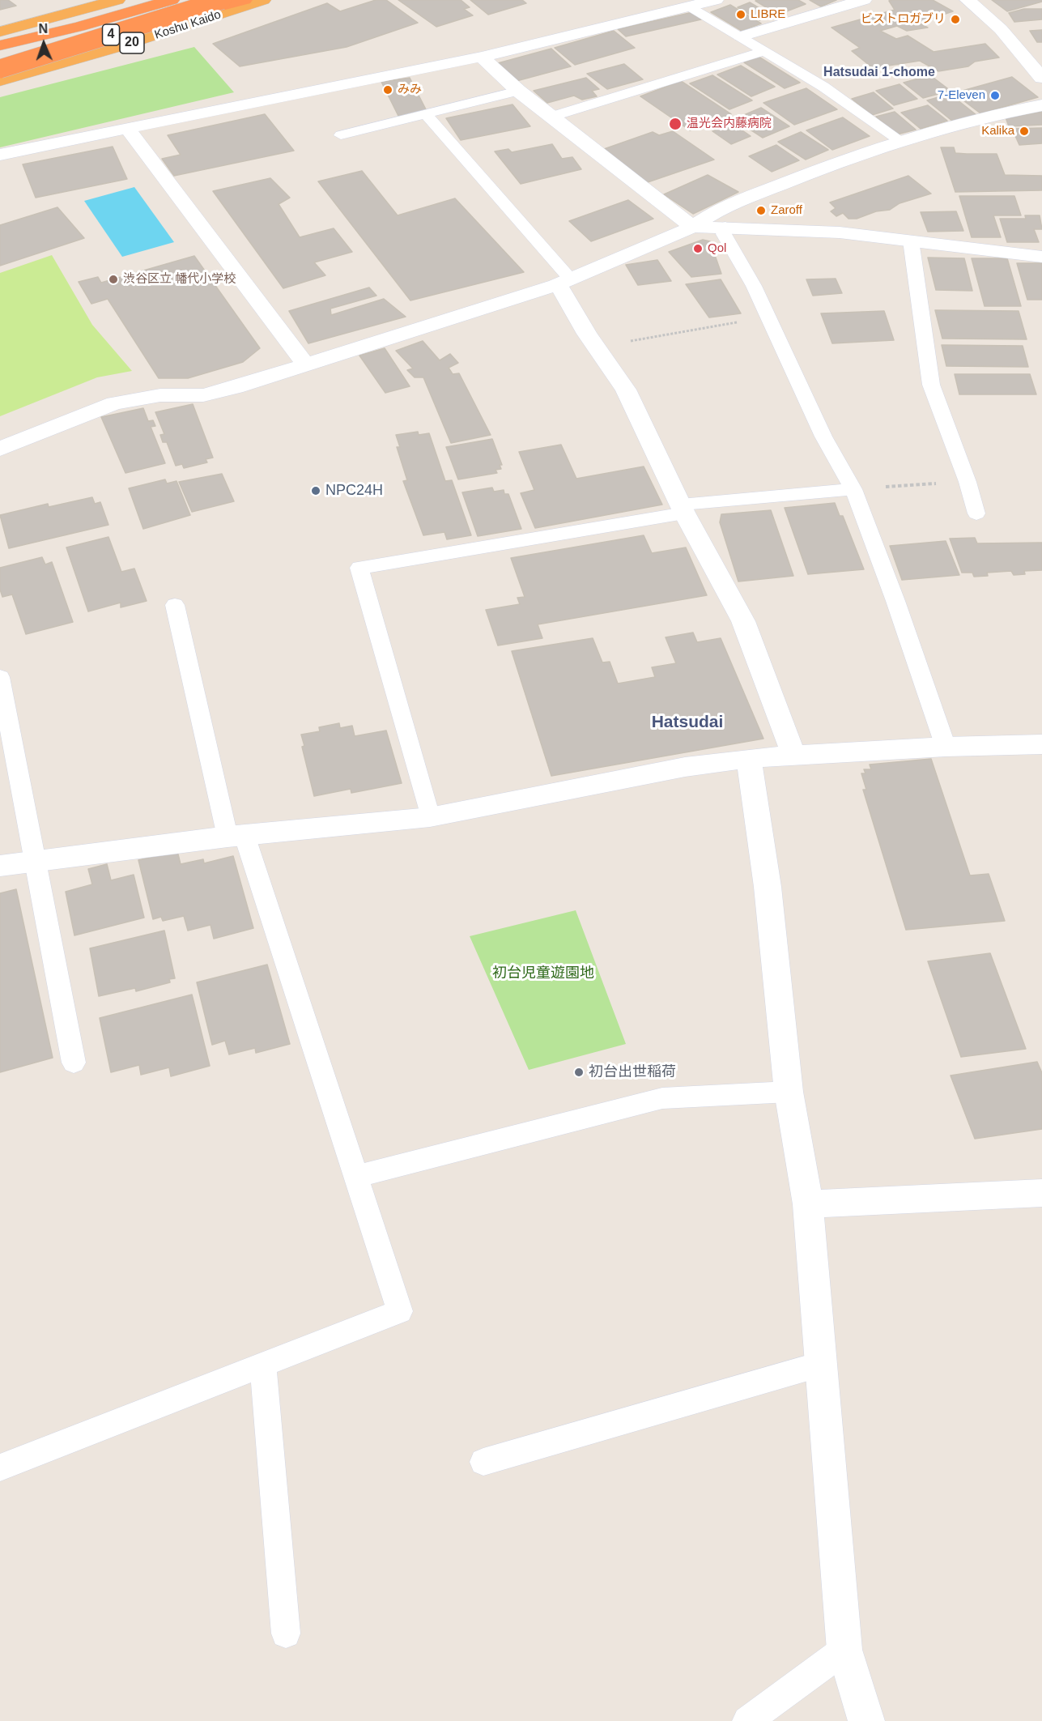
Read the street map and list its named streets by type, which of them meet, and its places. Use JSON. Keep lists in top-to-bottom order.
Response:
{
  "streets": {
    "highway": ["Koshu Kaido", "4", "20"]
  },
  "districts": ["Hatsudai 1-chome", "Hatsudai"],
  "parks": ["初台児童遊園地"],
  "places": [
    "LIBRE",
    "ビストロガブリ",
    "みみ",
    "7-Eleven",
    "温光会内藤病院",
    "Kalika",
    "Zaroff",
    "Qol",
    "渋谷区立 幡代小学校",
    "NPC24H",
    "初台出世稲荷"
  ],
  "north": "top"
}
